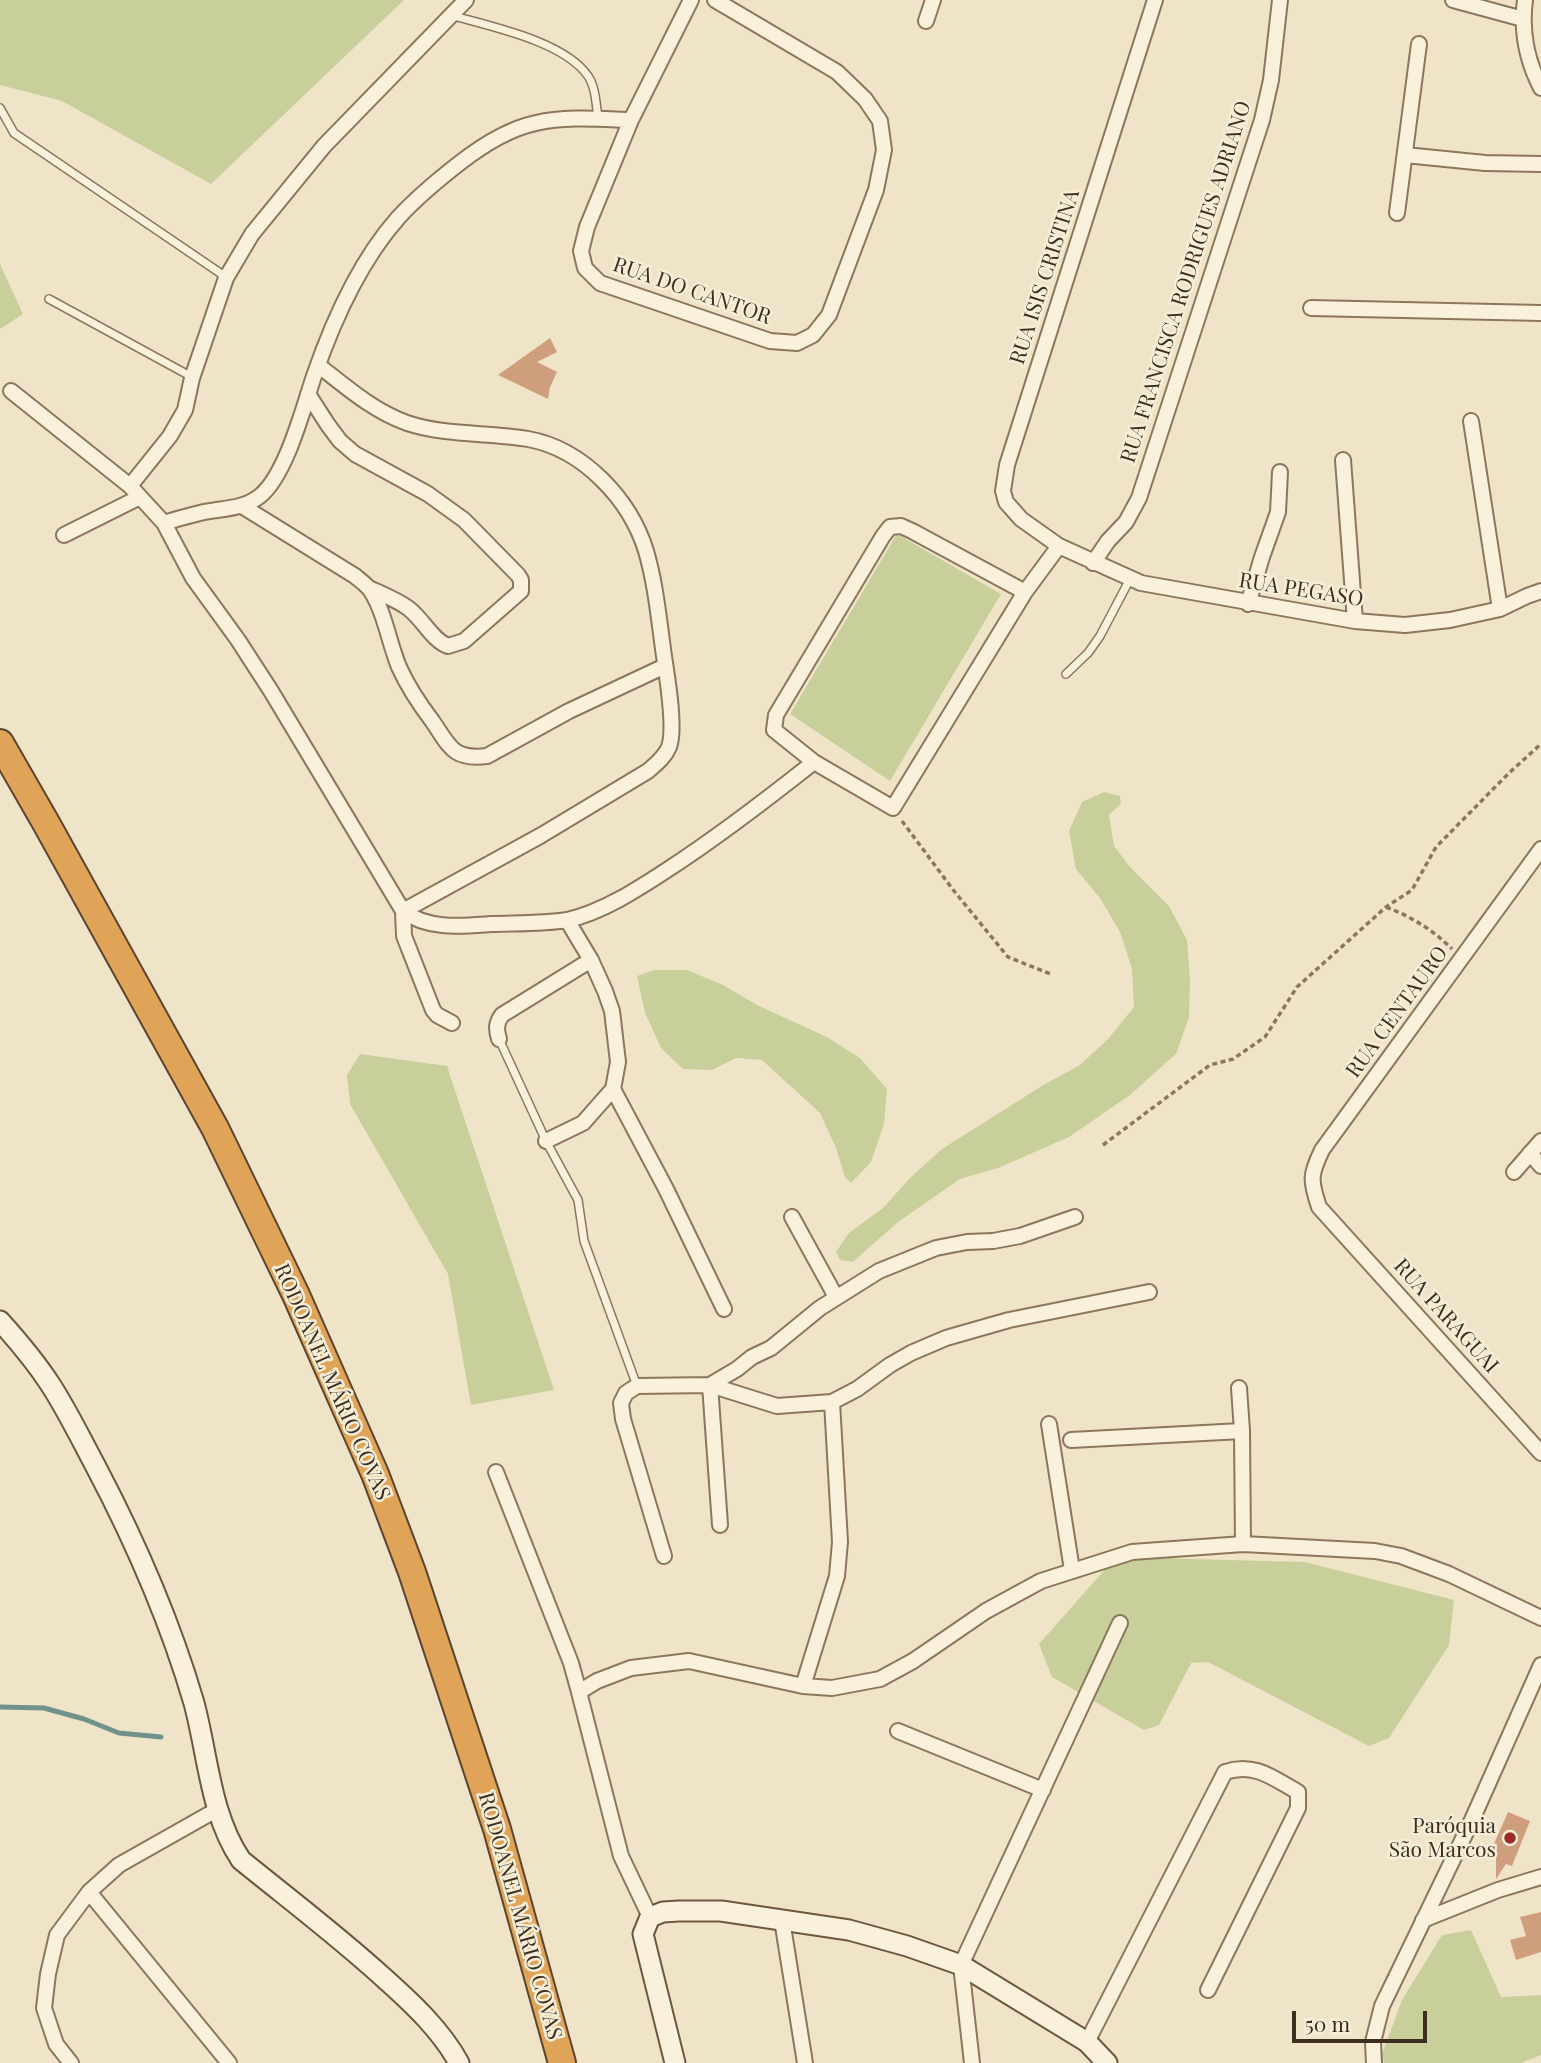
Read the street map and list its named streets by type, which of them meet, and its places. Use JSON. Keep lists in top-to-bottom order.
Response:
{
  "streets": {
    "highway": ["RODOANEL MÁRIO COVAS"],
    "street": [
      "RUA ISIS CRISTINA",
      "RUA FRANCISCA RODRIGUES ADRIANO",
      "RUA DO CANTOR",
      "RUA PEGASO",
      "RUA CENTAURO",
      "RUA PARAGUAI"
    ]
  },
  "crossings": [
    ["RUA ISIS CRISTINA", "RUA PEGASO"],
    ["RUA FRANCISCA RODRIGUES ADRIANO", "RUA PEGASO"],
    ["RUA CENTAURO", "RUA PARAGUAI"]
  ],
  "places": ["Paróquia São Marcos"],
  "scale_bar": "50 m"
}
